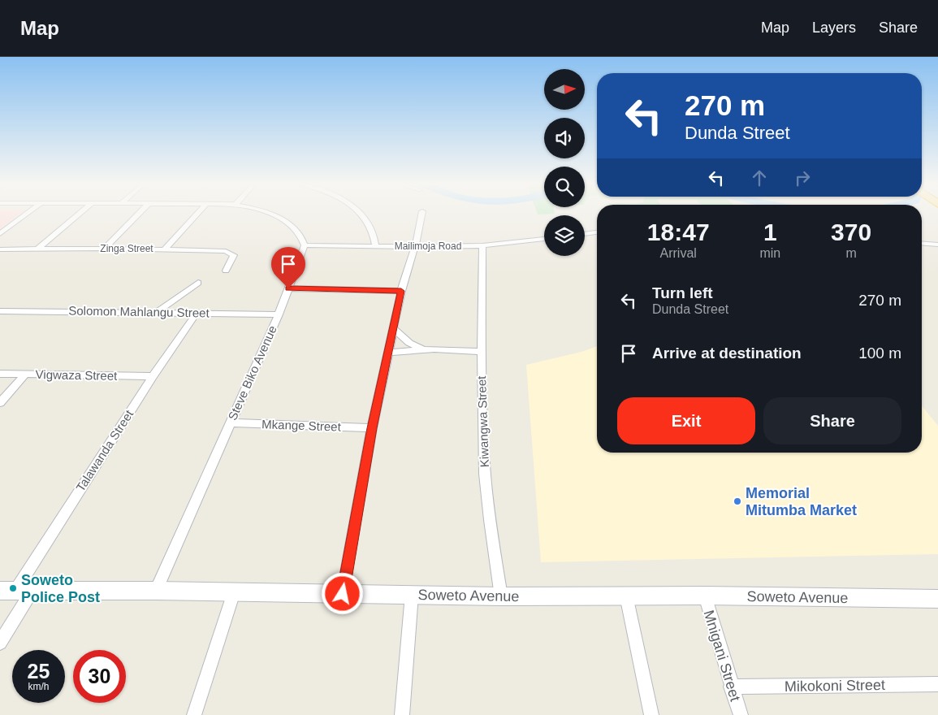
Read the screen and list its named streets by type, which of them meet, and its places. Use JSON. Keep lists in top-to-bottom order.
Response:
{
  "streets": {
    "street": [
      "Mailimoja Road",
      "Zinga Street",
      "Solomon Mahlangu Street",
      "Steve Biko Avenue",
      "Vigwaza Street",
      "Kiwangwa Street",
      "Mkange Street",
      "Talawanda Street",
      "Soweto Avenue",
      "Mnigani Street",
      "Mikokoni Street"
    ]
  },
  "crossings": [
    ["Mailimoja Road", "Steve Biko Avenue"],
    ["Mailimoja Road", "Kiwangwa Street"],
    ["Solomon Mahlangu Street", "Steve Biko Avenue"],
    ["Solomon Mahlangu Street", "Talawanda Street"],
    ["Steve Biko Avenue", "Mkange Street"],
    ["Steve Biko Avenue", "Soweto Avenue"],
    ["Vigwaza Street", "Talawanda Street"],
    ["Kiwangwa Street", "Soweto Avenue"],
    ["Talawanda Street", "Soweto Avenue"],
    ["Soweto Avenue", "Mnigani Street"],
    ["Mnigani Street", "Mikokoni Street"]
  ],
  "places": ["Memorial Mitumba Market", "Soweto Police Post"],
  "north": "right",
  "page": {
    "header": "Map",
    "nav": ["Map", "Layers", "Share"],
    "turn": ["270 m", "Dunda Street"],
    "eta": [
      "18:47",
      "Arrival",
      "1",
      "min",
      "370",
      "m"
    ],
    "list": [
      {
        "name": "Turn left",
        "note": "Dunda Street",
        "value": "270 m"
      },
      {
        "name": "Arrive at destination",
        "value": "100 m"
      }
    ],
    "buttons": ["Exit", "Share"],
    "speed": "25 km/h",
    "limit": "30"
  }
}
